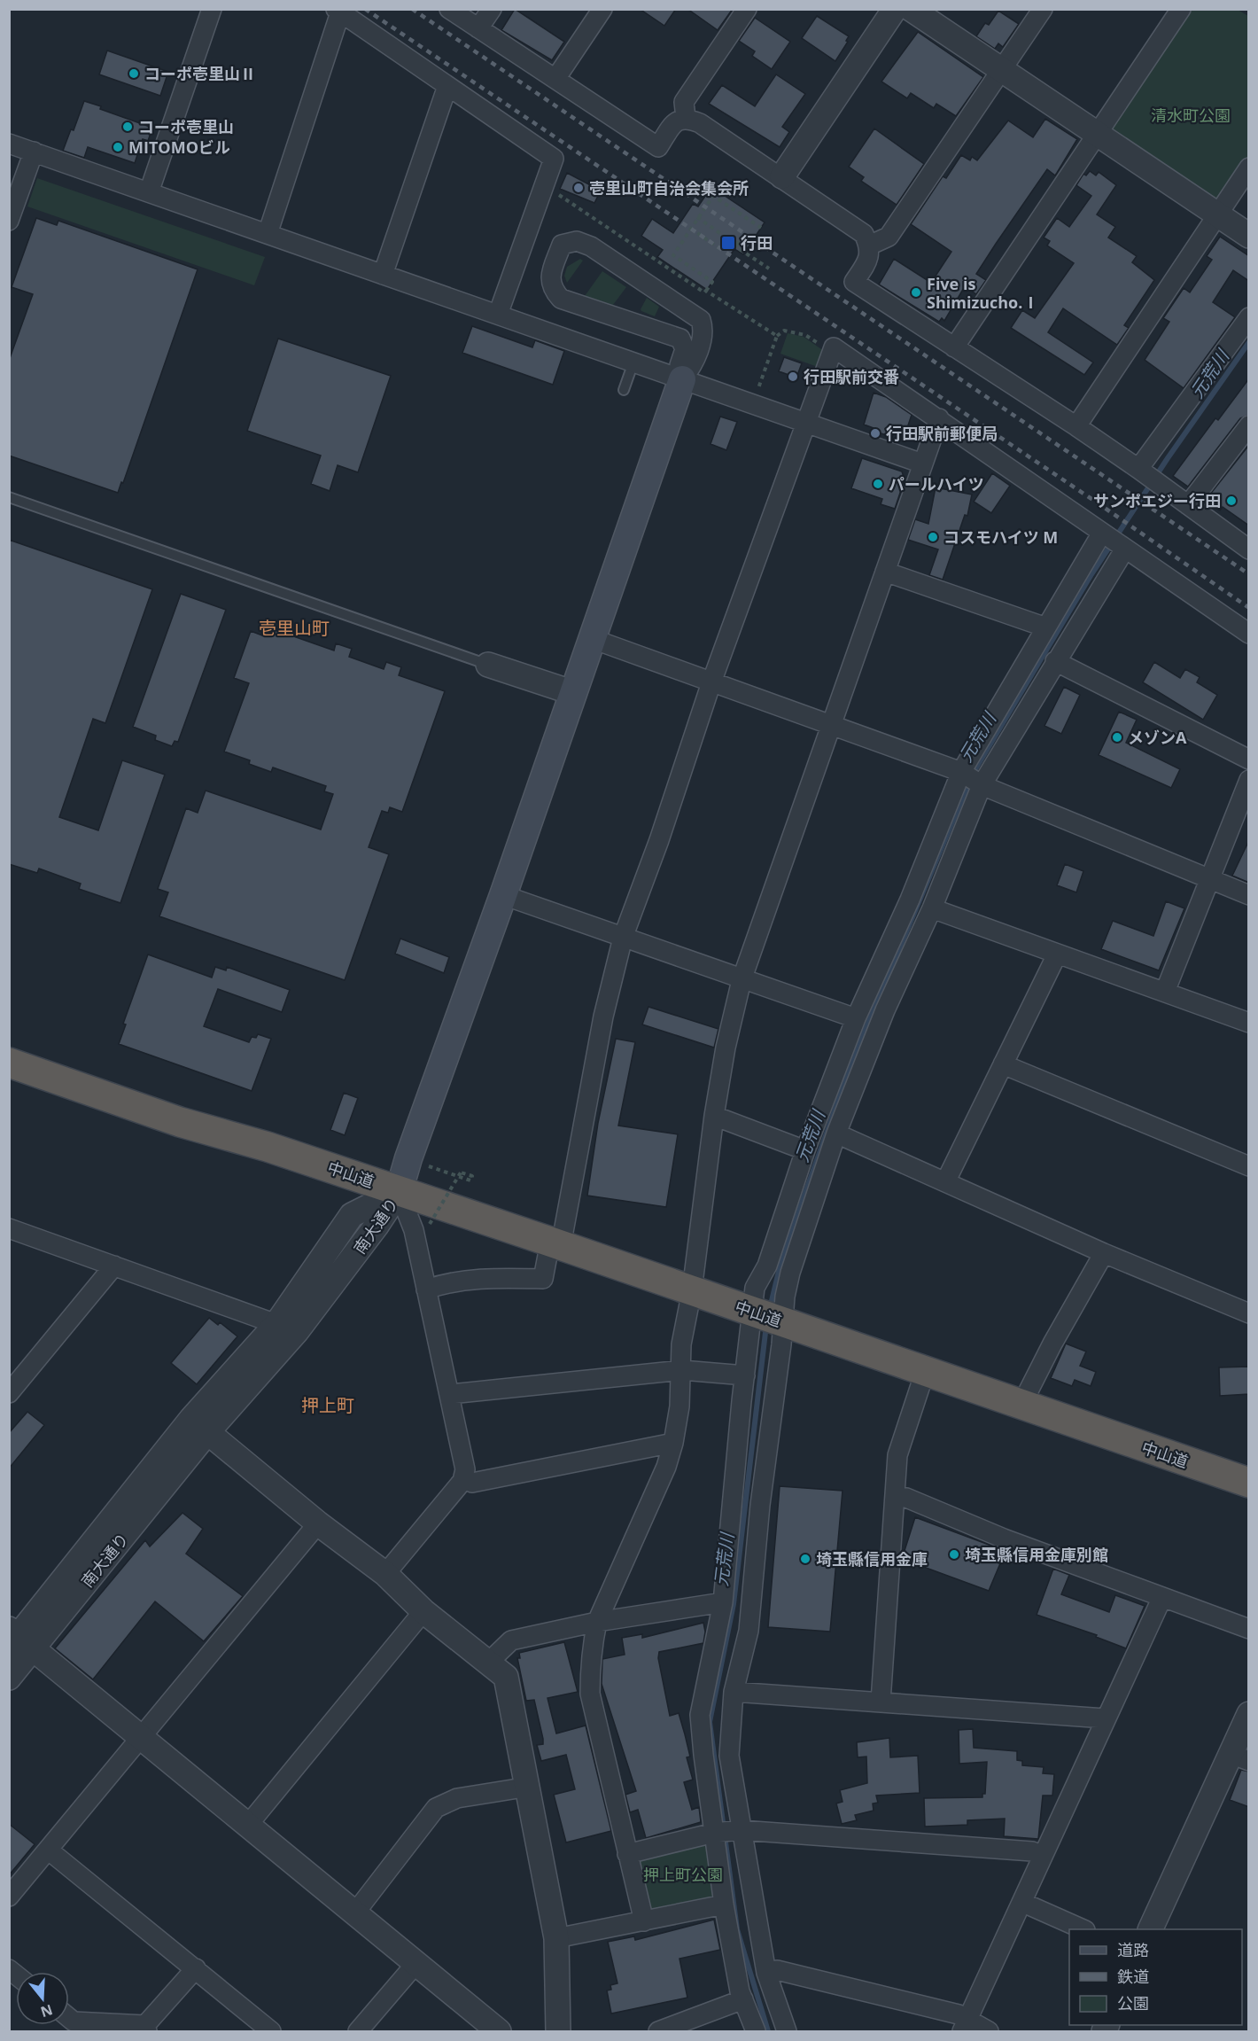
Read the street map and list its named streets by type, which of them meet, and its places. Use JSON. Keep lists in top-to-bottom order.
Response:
{
  "streets": {
    "highway": ["中山道"],
    "street": ["南大通り"]
  },
  "crossings": [
    ["中山道", "南大通り"]
  ],
  "districts": ["壱里山町", "押上町"],
  "water": ["元荒川"],
  "parks": ["清水町公園", "押上町公園"],
  "places": {
    "other": [
      "コーポ壱里山Ⅱ",
      "コーポ壱里山",
      "MITOMOビル",
      "壱里山町自治会集会所",
      "Five is Shimizucho.Ⅰ",
      "行田駅前交番",
      "行田駅前郵便局",
      "パールハイツ",
      "サンポエジー行田",
      "コスモハイツ M",
      "メゾンA",
      "埼玉縣信用金庫別館",
      "埼玉縣信用金庫"
    ],
    "transit": ["行田"]
  },
  "legend": ["道路", "鉄道", "公園"],
  "north": "bottom"
}
